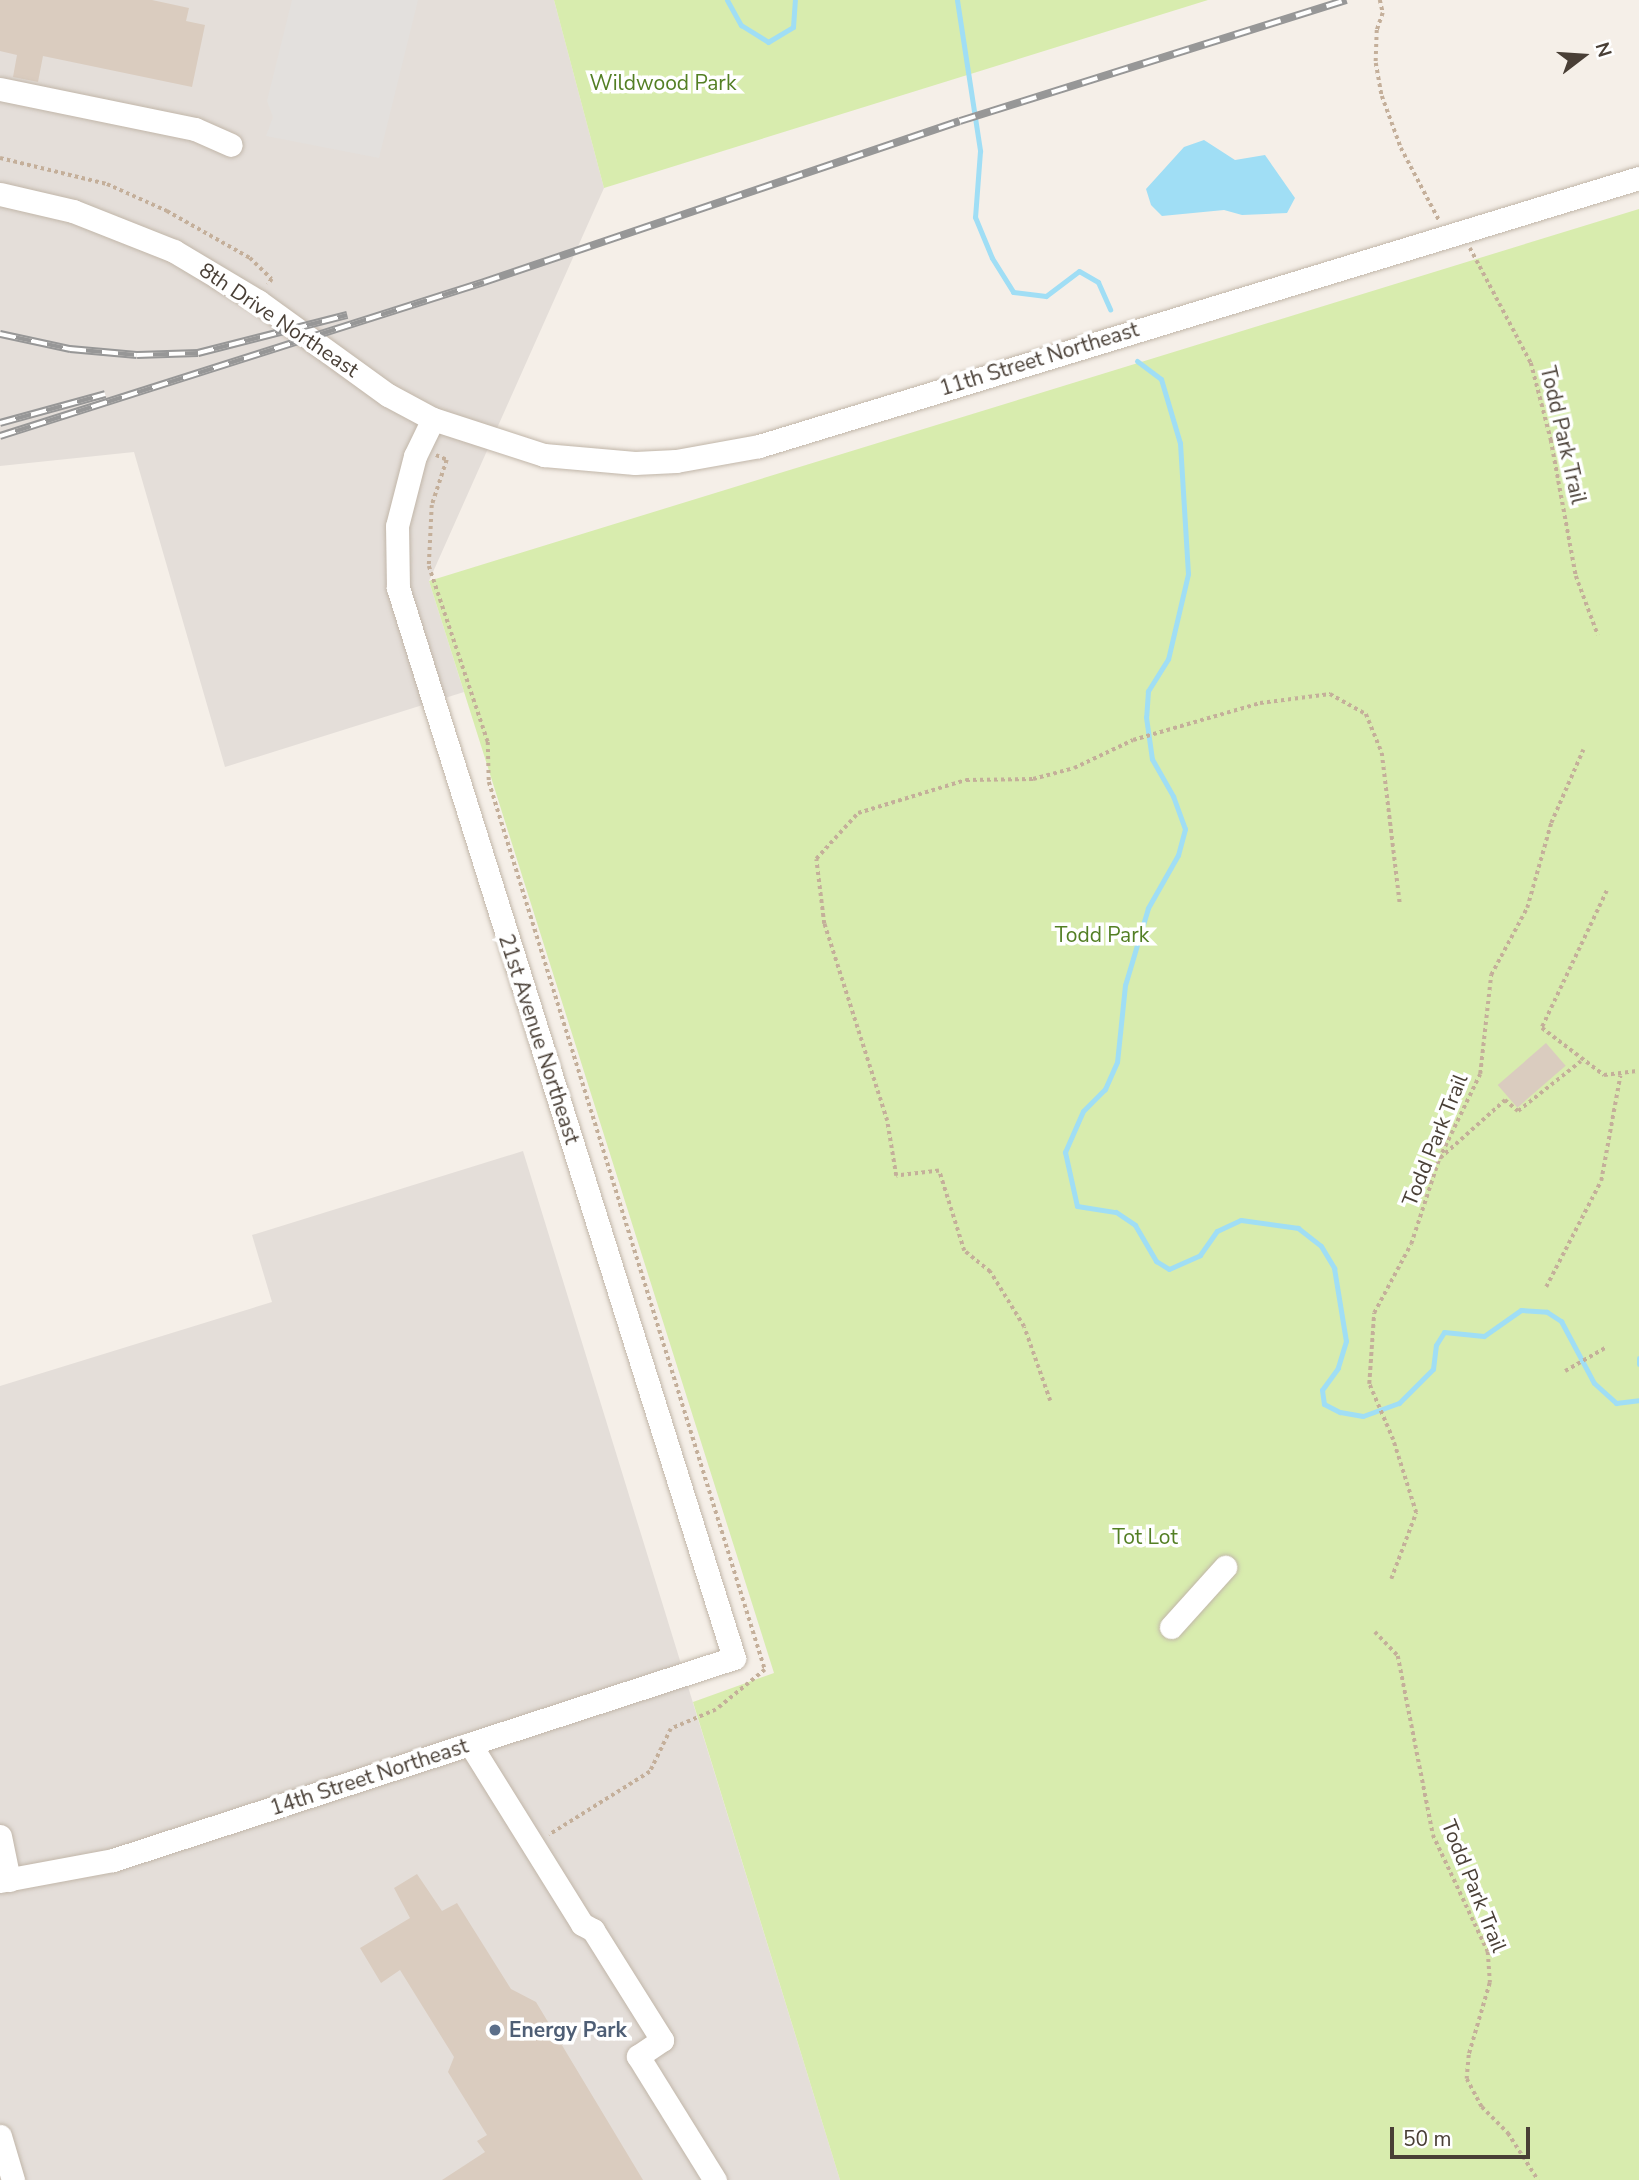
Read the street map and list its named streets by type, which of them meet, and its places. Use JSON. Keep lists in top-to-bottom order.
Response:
{
  "streets": {
    "street": [
      "8th Drive Northeast",
      "11th Street Northeast",
      "21st Avenue Northeast",
      "14th Street Northeast"
    ],
    "path": ["Todd Park Trail"]
  },
  "crossings": [
    ["8th Drive Northeast", "11th Street Northeast"],
    ["8th Drive Northeast", "21st Avenue Northeast"],
    ["11th Street Northeast", "21st Avenue Northeast"],
    ["21st Avenue Northeast", "14th Street Northeast"]
  ],
  "parks": ["Wildwood Park", "Todd Park", "Tot Lot"],
  "places": ["Energy Park"],
  "scale_bar": "50 m",
  "north": "right"
}
